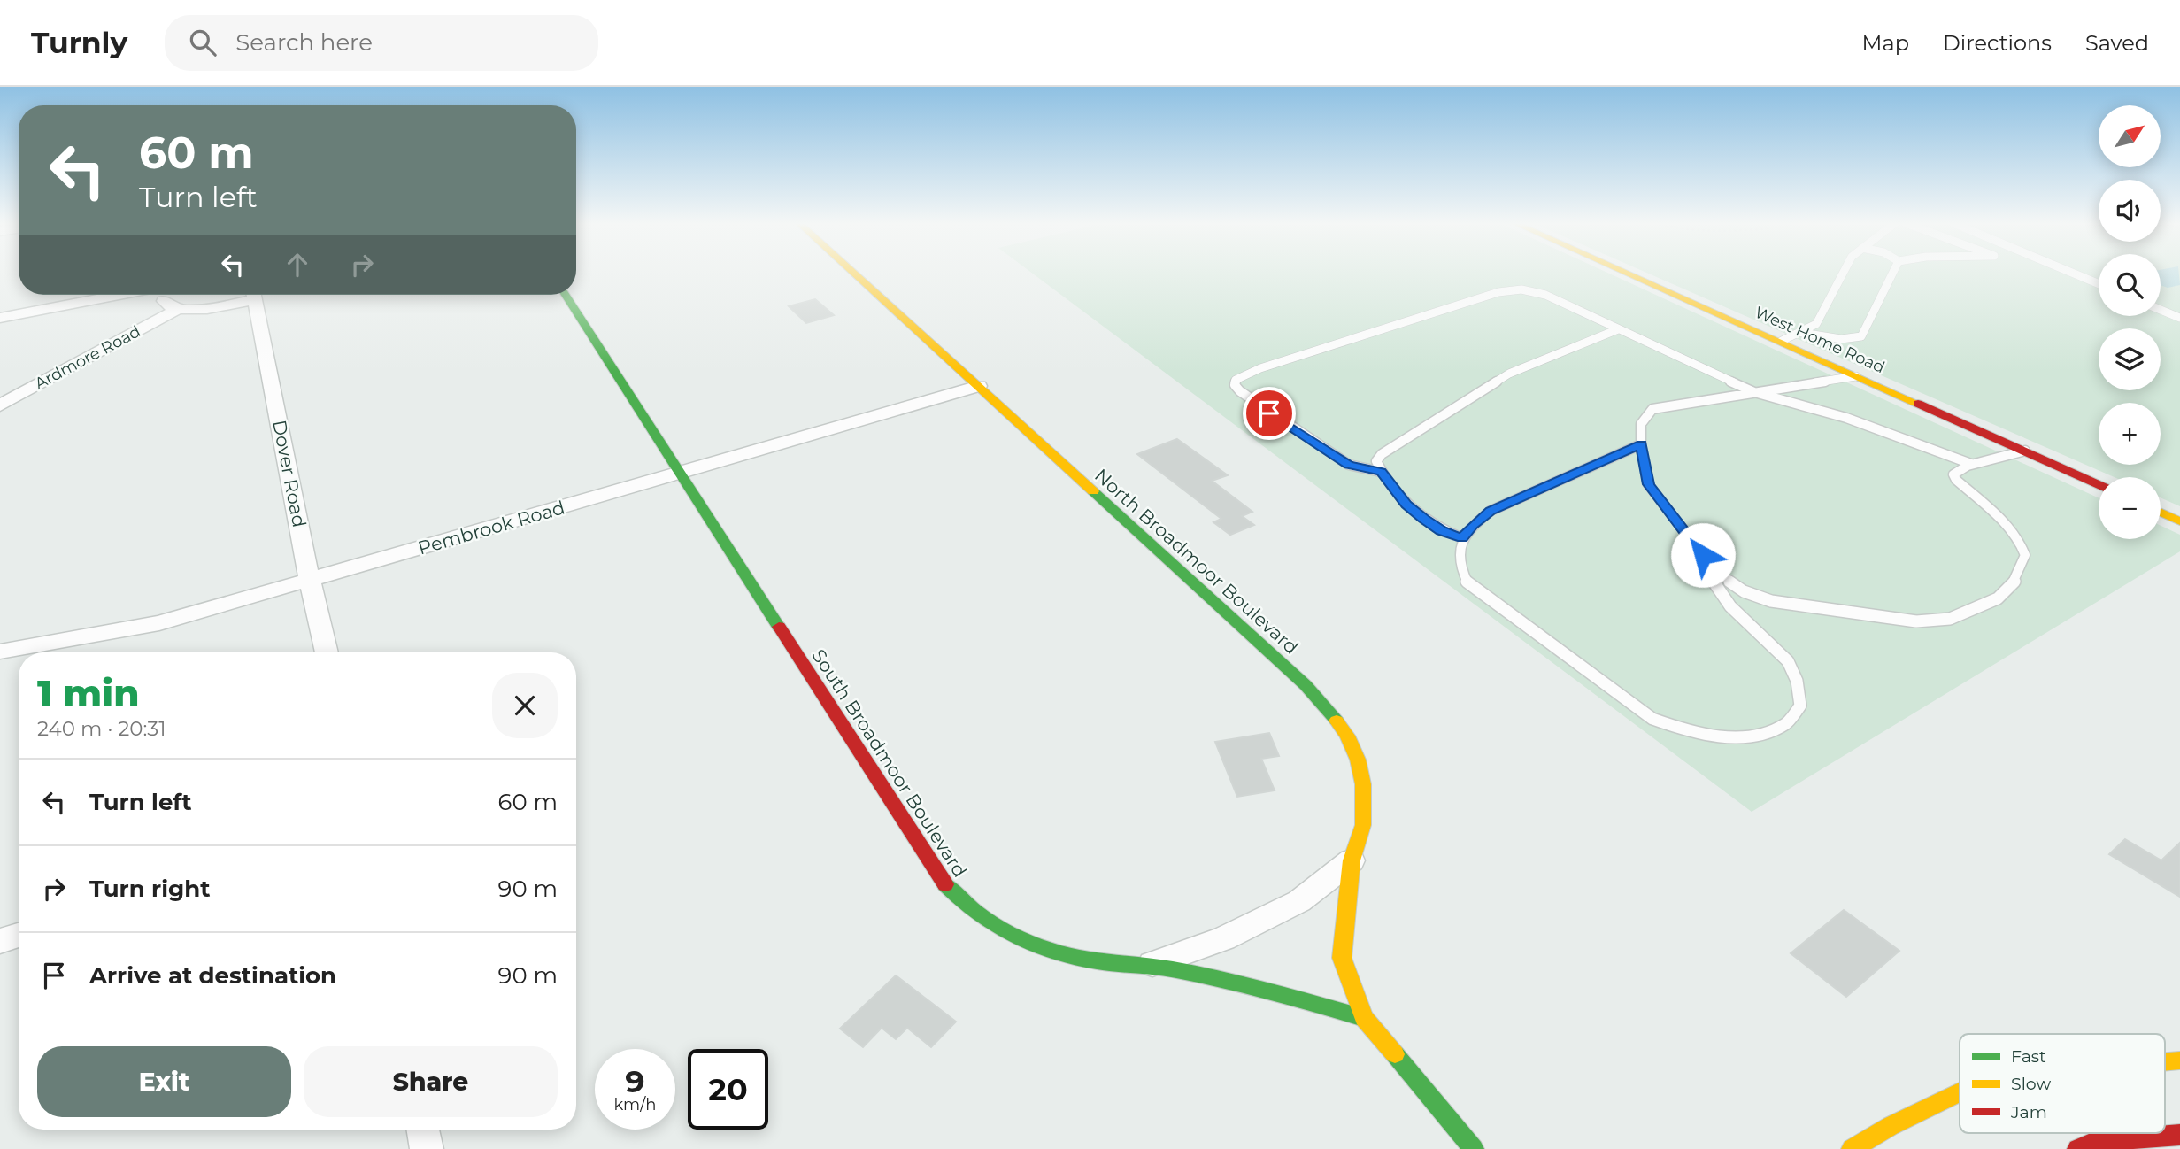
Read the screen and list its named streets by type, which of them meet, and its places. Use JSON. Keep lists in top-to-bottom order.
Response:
{
  "streets": {
    "street": [
      "West Home Road",
      "Ardmore Road",
      "Dover Road",
      "Pembrook Road",
      "North Broadmoor Boulevard",
      "South Broadmoor Boulevard"
    ]
  },
  "crossings": [
    ["Dover Road", "Pembrook Road"],
    ["Pembrook Road", "North Broadmoor Boulevard"],
    ["Pembrook Road", "South Broadmoor Boulevard"],
    ["North Broadmoor Boulevard", "South Broadmoor Boulevard"]
  ],
  "legend": ["Fast", "Slow", "Jam"],
  "north": "top right",
  "page": {
    "header": "Turnly",
    "search": "Search here",
    "nav": ["Map", "Directions", "Saved"],
    "map_buttons": ["+", "−"],
    "turn": ["60 m", "Turn left"],
    "heading": ["1 min", "240 m · 20:31"],
    "list": [
      {
        "name": "Turn left",
        "value": "60 m"
      },
      {
        "name": "Turn right",
        "value": "90 m"
      },
      {
        "name": "Arrive at destination",
        "value": "90 m"
      }
    ],
    "buttons": ["Exit", "Share"],
    "speed": "9 km/h",
    "limit": "20"
  }
}
